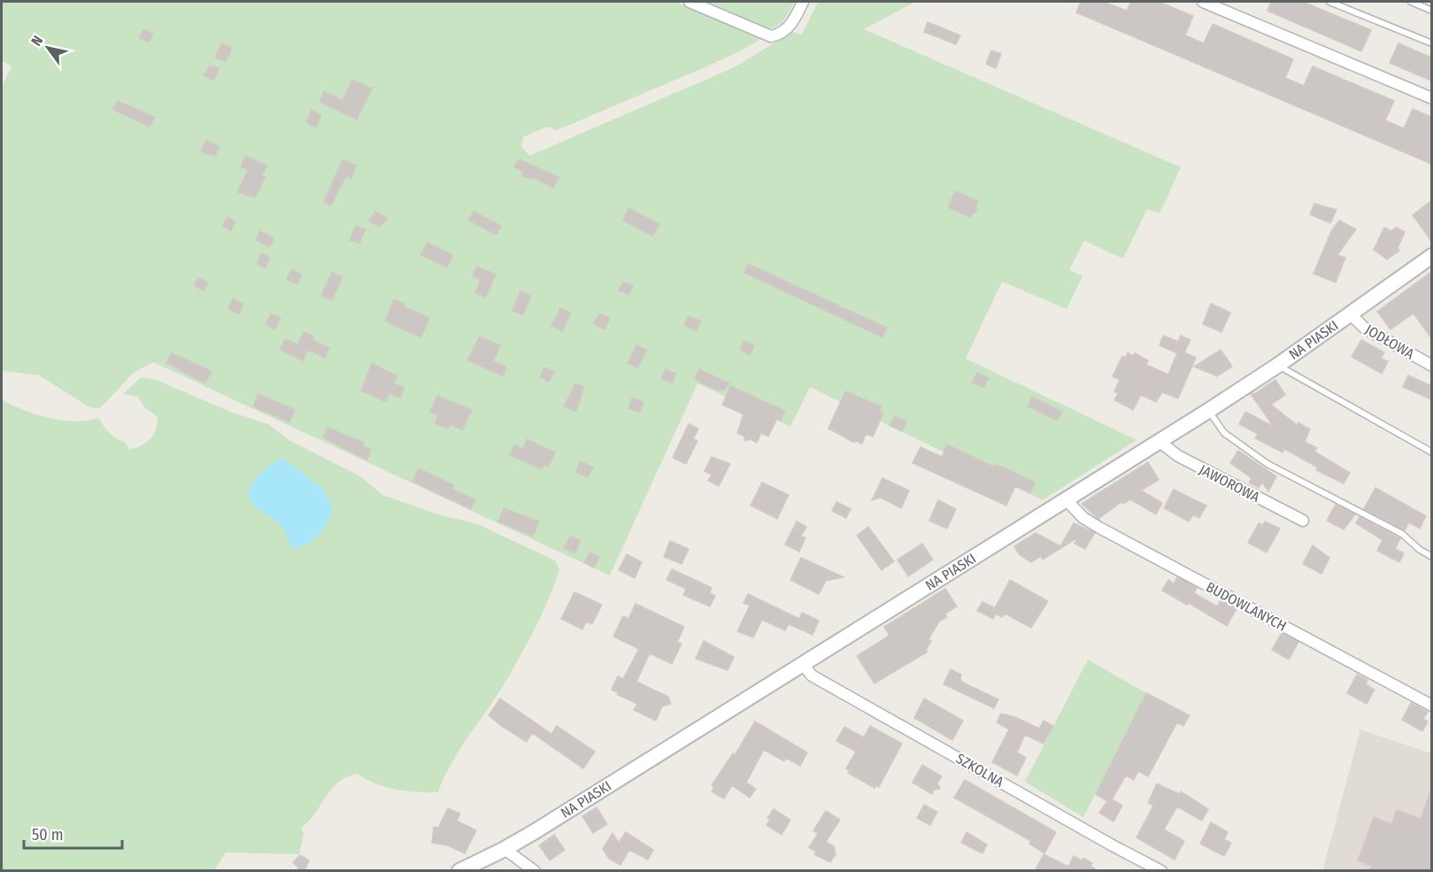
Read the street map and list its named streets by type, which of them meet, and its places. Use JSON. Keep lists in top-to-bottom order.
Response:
{
  "streets": {
    "street": [
      "NA PIASKI",
      "JODŁOWA",
      "JAWOROWA",
      "BUDOWLANYCH",
      "SZKOLNA"
    ]
  },
  "crossings": [
    ["NA PIASKI", "JODŁOWA"],
    ["NA PIASKI", "JAWOROWA"],
    ["NA PIASKI", "BUDOWLANYCH"],
    ["NA PIASKI", "SZKOLNA"]
  ],
  "scale_bar": "50 m",
  "north": "top left"
}
